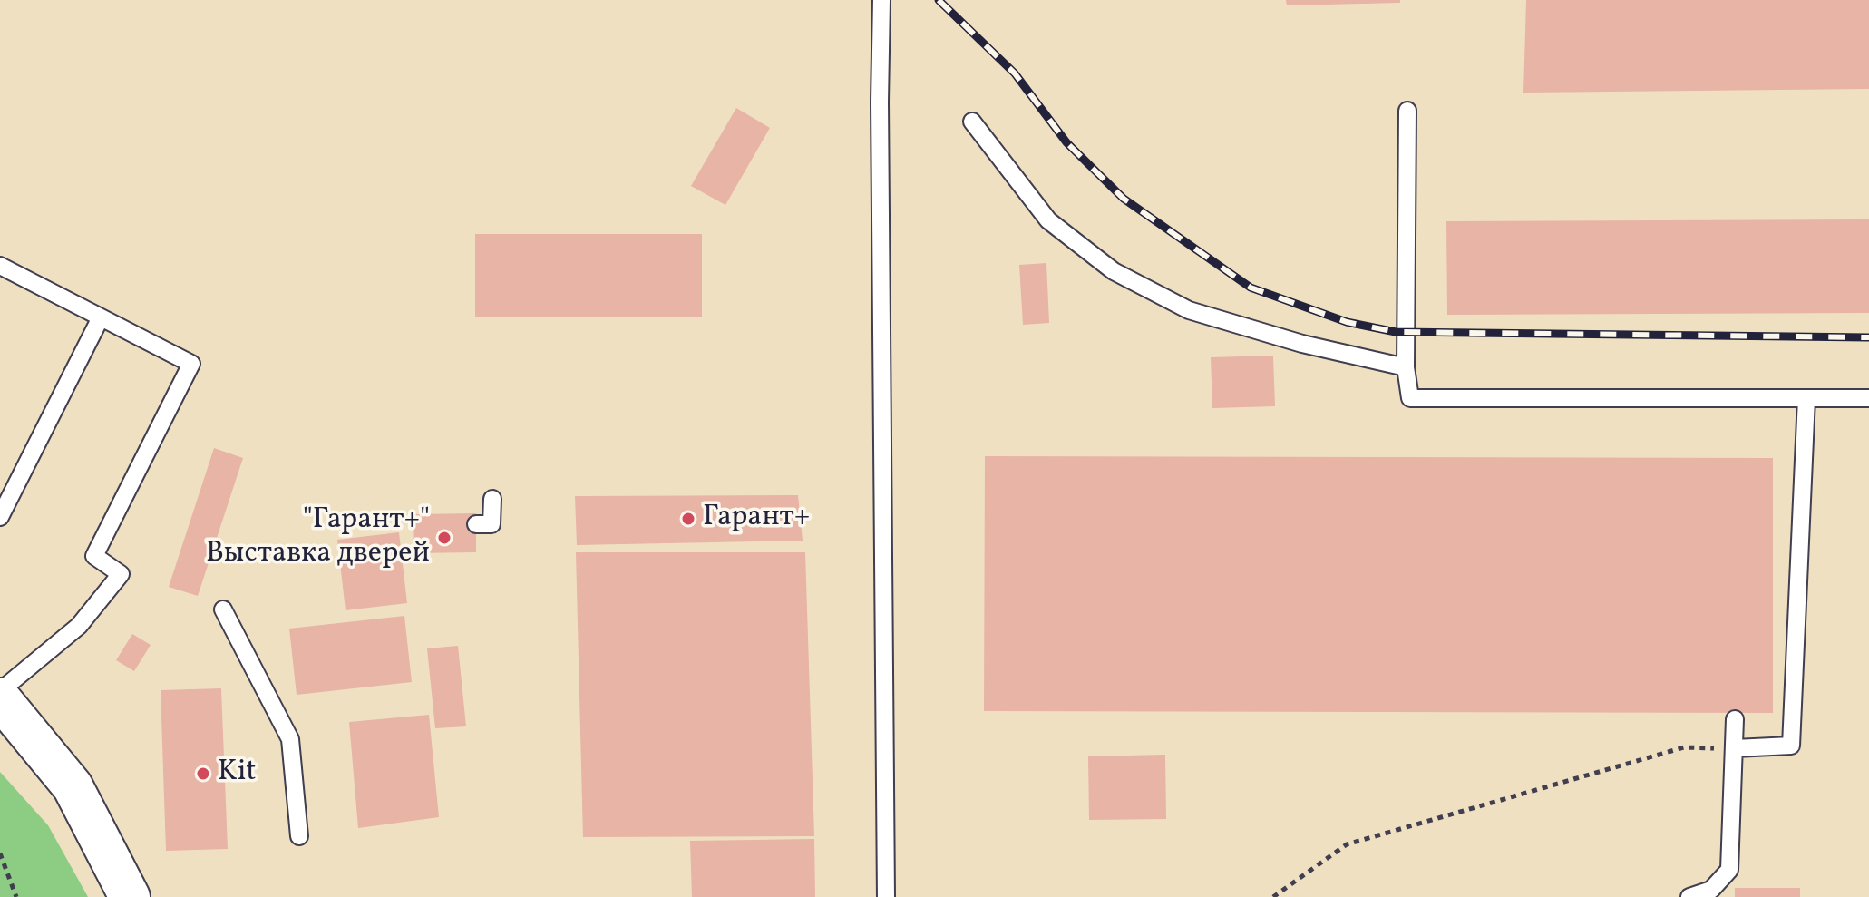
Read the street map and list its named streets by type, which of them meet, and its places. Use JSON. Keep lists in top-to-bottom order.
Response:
{
  "places": ["Гарант+", "\"Гарант+\" Выставка дверей", "Kit"]
}
